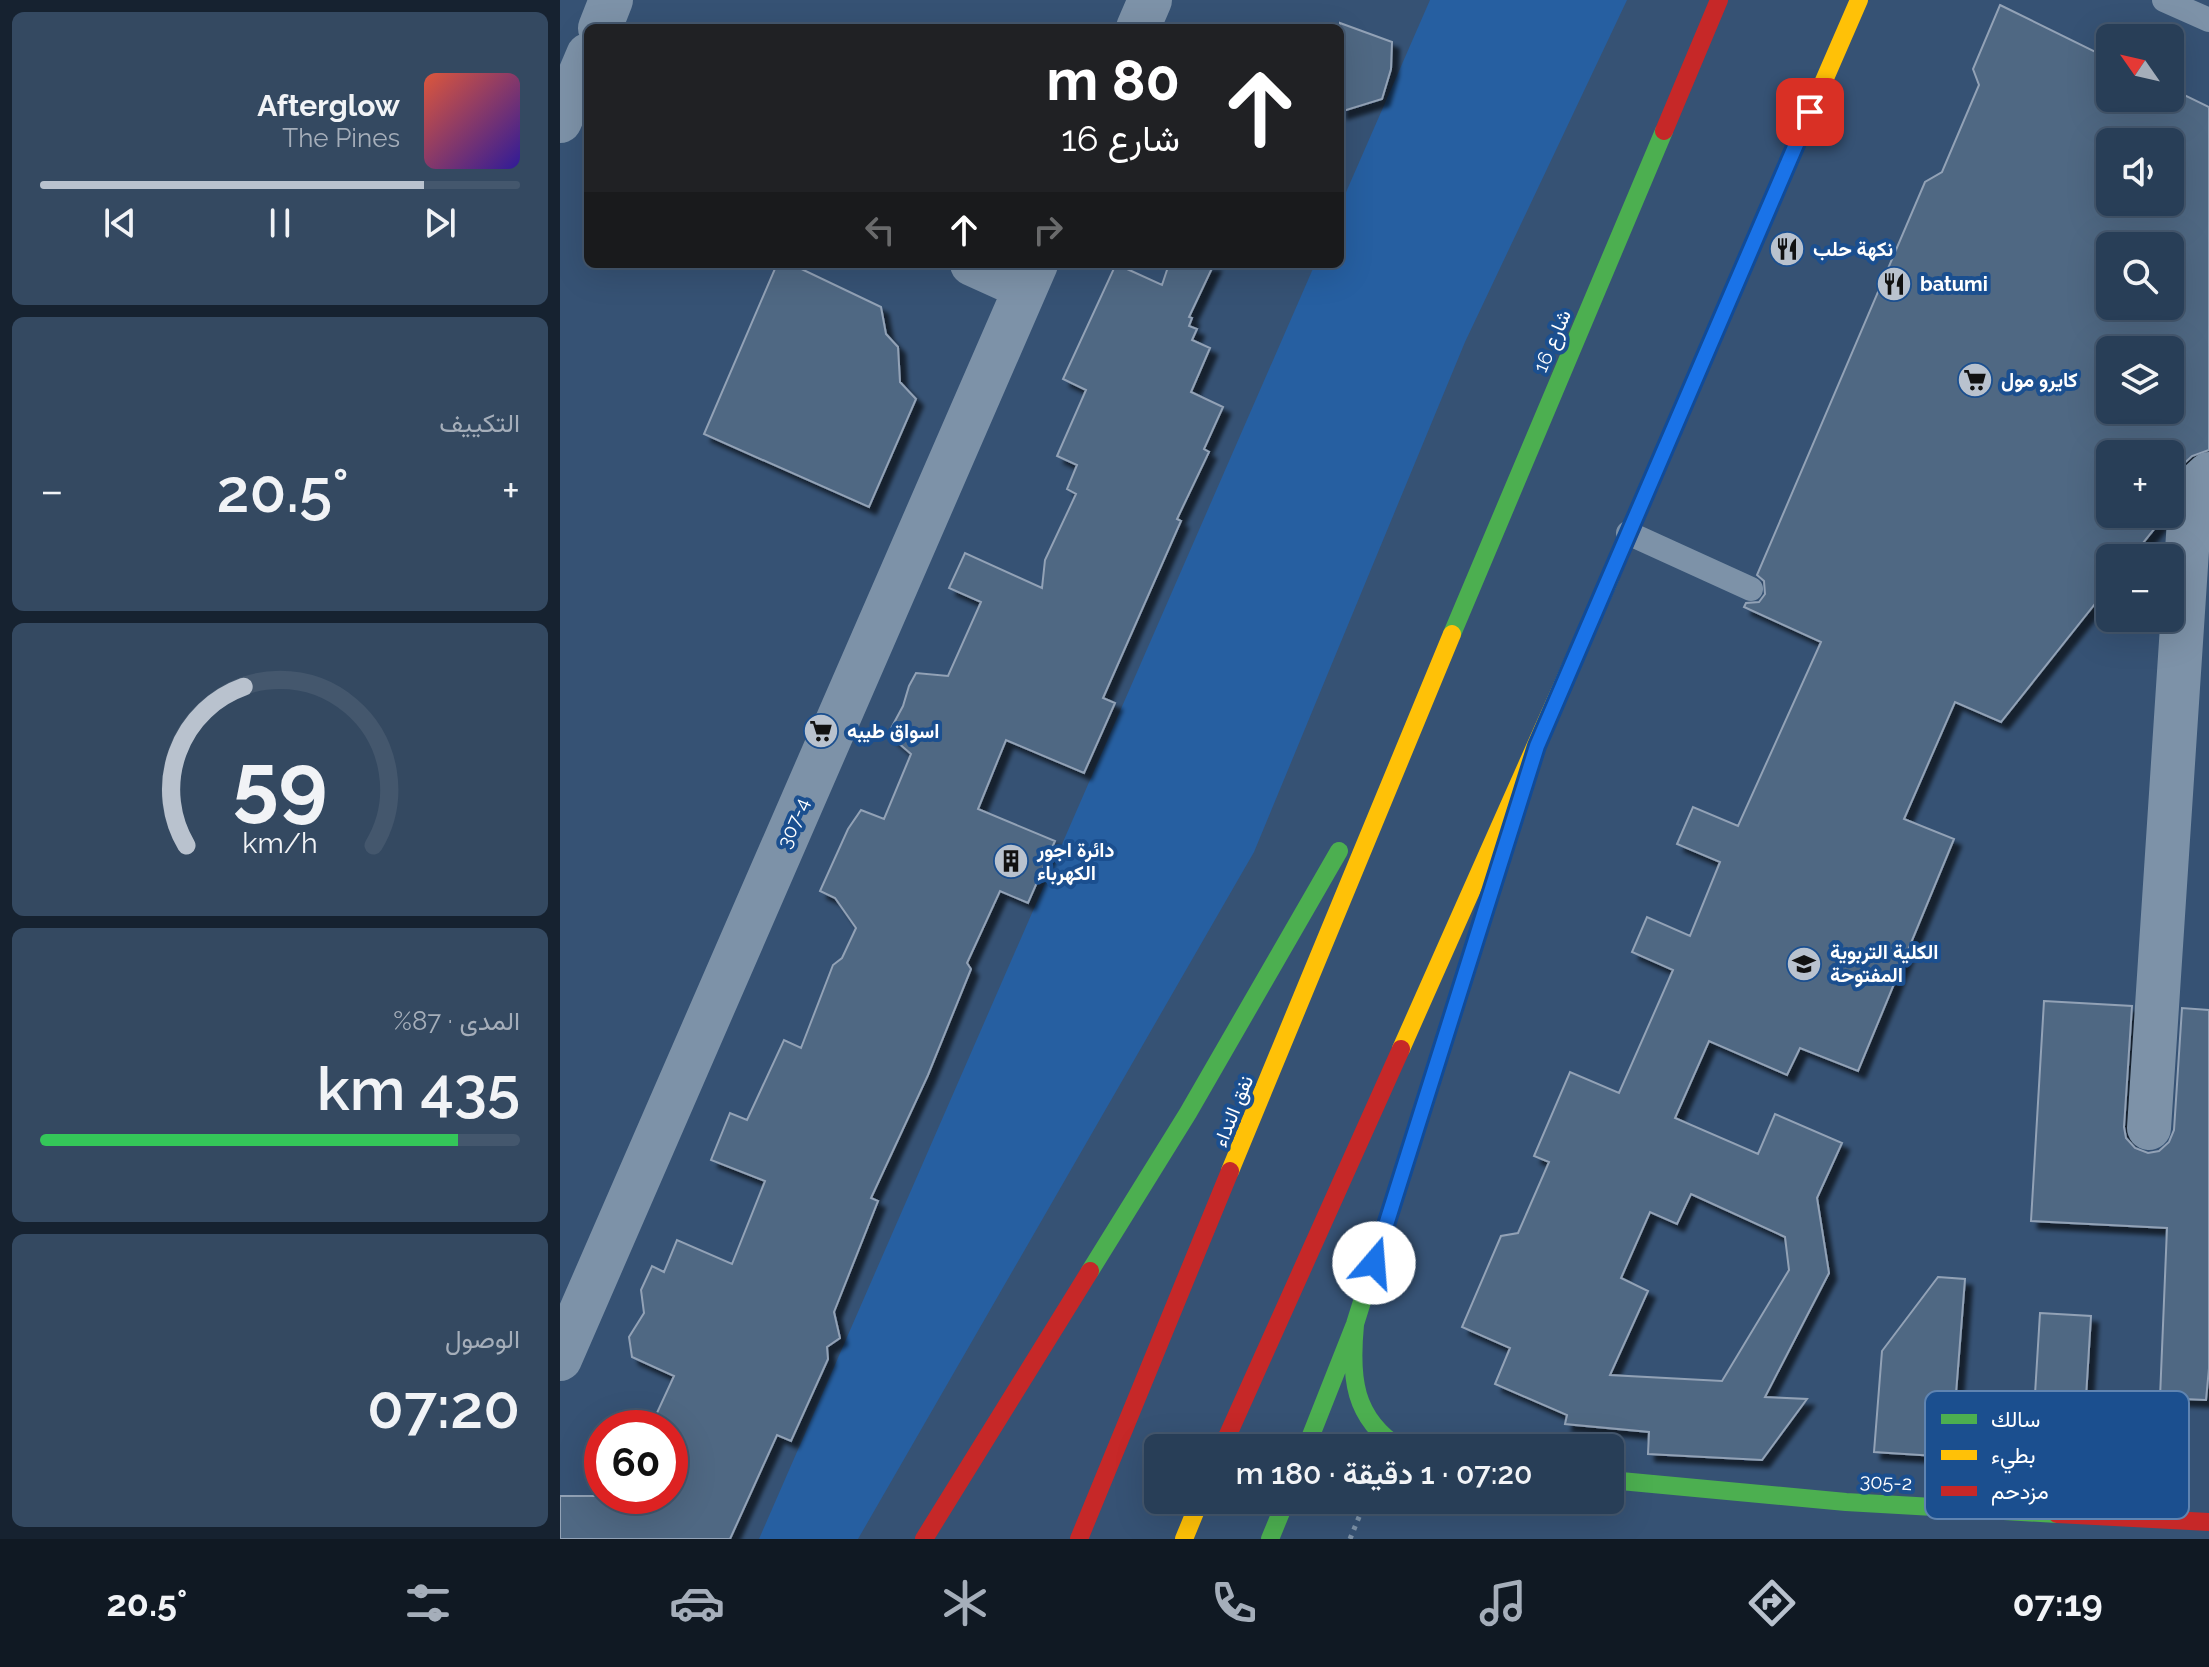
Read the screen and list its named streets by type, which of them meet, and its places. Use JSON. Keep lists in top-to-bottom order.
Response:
{
  "streets": {
    "main road": ["شارع 16", "نفق النداء", "305-2"],
    "street": ["307-4"]
  },
  "crossings": [
    ["شارع 16", "نفق النداء"]
  ],
  "places": {
    "restaurant": ["نكهة حلب", "batumi"],
    "supermarket": ["كايرو مول", "اسواق طيبه"],
    "building": ["دائرة اجور الكهرباء"],
    "school or university": ["الكلية التربوية المفتوحة"]
  },
  "legend": ["سالك", "بطيء", "مزدحم"],
  "north": "top left",
  "page": {
    "map_buttons": ["+", "−"],
    "turn": ["80 m", "شارع 16"],
    "song": ["Afterglow", "The Pines"],
    "tile": [
      "التكييف",
      ["المدى · 87%", "435 km"],
      ["الوصول", "07:20"]
    ],
    "heat": ["−", "20.5°", "+"],
    "limit": "60",
    "trip": "07:20 · 1 دقيقة · 180 m",
    "tabs": ["07:19", "20.5°"],
    "gauge": ["59", "km/h"]
  }
}
